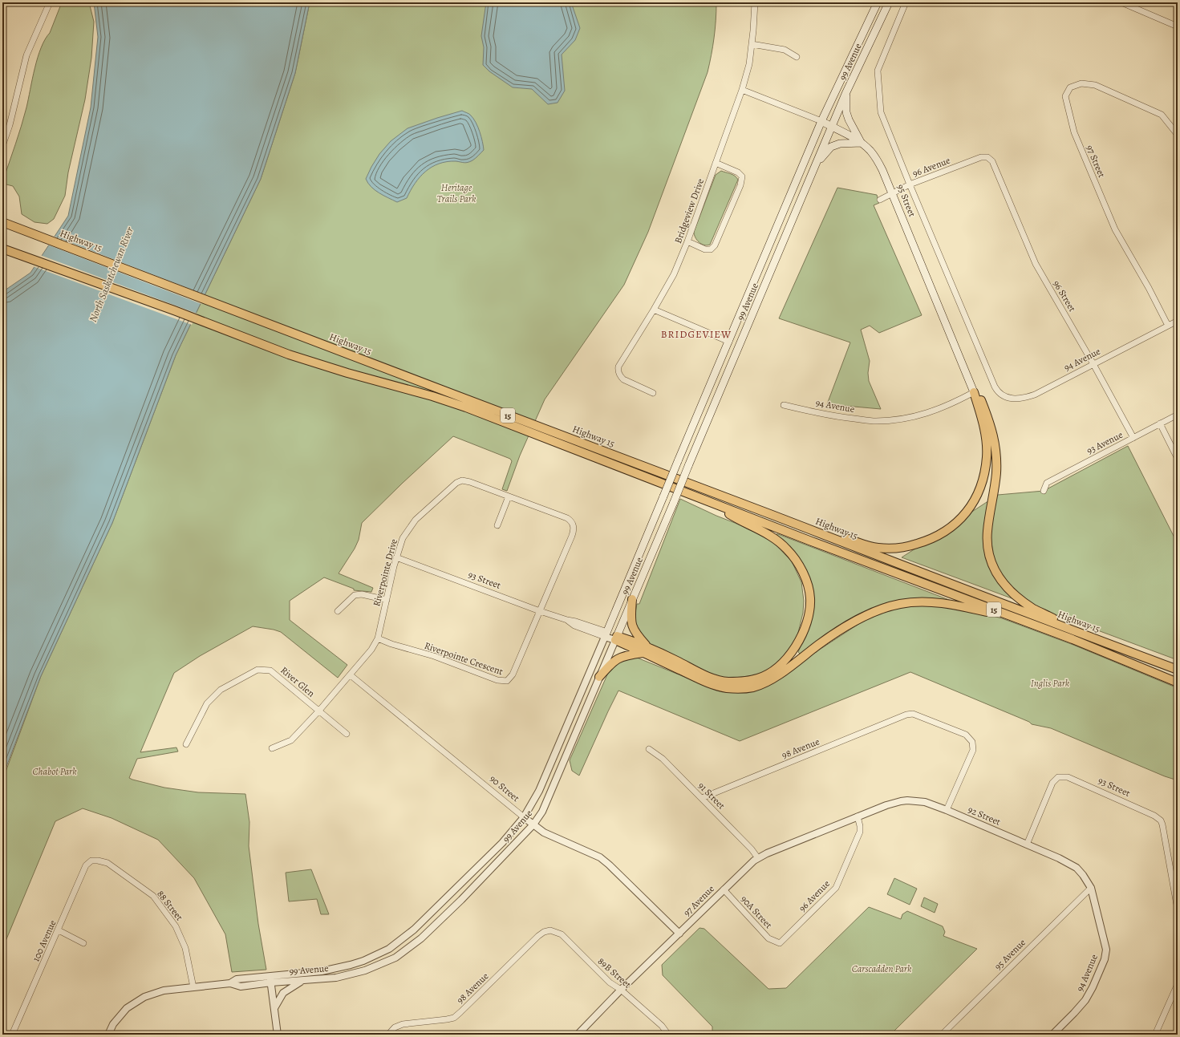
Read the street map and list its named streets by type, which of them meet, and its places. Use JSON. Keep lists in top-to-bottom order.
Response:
{
  "streets": {
    "main road": [
      "99 Avenue",
      "95 Street",
      "Highway 15",
      "15"
    ],
    "street": [
      "97 Street",
      "96 Avenue",
      "Bridgeview Drive",
      "96 Street",
      "94 Avenue",
      "93 Avenue",
      "Riverpointe Drive",
      "93 Street",
      "Riverpointe Crescent",
      "River Glen",
      "98 Avenue",
      "90 Street",
      "91 Street",
      "92 Street",
      "97 Avenue",
      "88 Street",
      "90A Street",
      "100 Avenue",
      "95 Avenue",
      "89B Street"
    ]
  },
  "crossings": [
    ["99 Avenue", "95 Street"],
    ["99 Avenue", "93 Street"],
    ["99 Avenue", "90 Street"],
    ["99 Avenue", "88 Street"],
    ["97 Street", "94 Avenue"],
    ["96 Avenue", "95 Street"],
    ["96 Avenue", "96 Street"],
    ["96 Avenue", "92 Street"],
    ["96 Avenue", "97 Avenue"],
    ["96 Avenue", "90A Street"],
    ["95 Street", "Bridgeview Drive"],
    ["95 Street", "94 Avenue"],
    ["96 Street", "94 Avenue"],
    ["96 Street", "93 Avenue"],
    ["94 Avenue", "92 Street"],
    ["94 Avenue", "95 Avenue"],
    ["Riverpointe Drive", "93 Street"],
    ["Riverpointe Drive", "Riverpointe Crescent"],
    ["Riverpointe Drive", "River Glen"],
    ["Riverpointe Drive", "90 Street"],
    ["93 Street", "Riverpointe Crescent"],
    ["93 Street", "92 Street"],
    ["98 Avenue", "91 Street"],
    ["98 Avenue", "92 Street"],
    ["98 Avenue", "89B Street"],
    ["90 Street", "97 Avenue"],
    ["91 Street", "97 Avenue"],
    ["92 Street", "97 Avenue"],
    ["92 Street", "95 Avenue"],
    ["97 Avenue", "90A Street"],
    ["97 Avenue", "89B Street"],
    ["88 Street", "100 Avenue"]
  ],
  "districts": ["BRIDGEVIEW"],
  "water": ["North Saskatchewan River"],
  "parks": [
    "Heritage Trails Park",
    "Inglis Park",
    "Chabot Park",
    "Carscadden Park"
  ]
}
